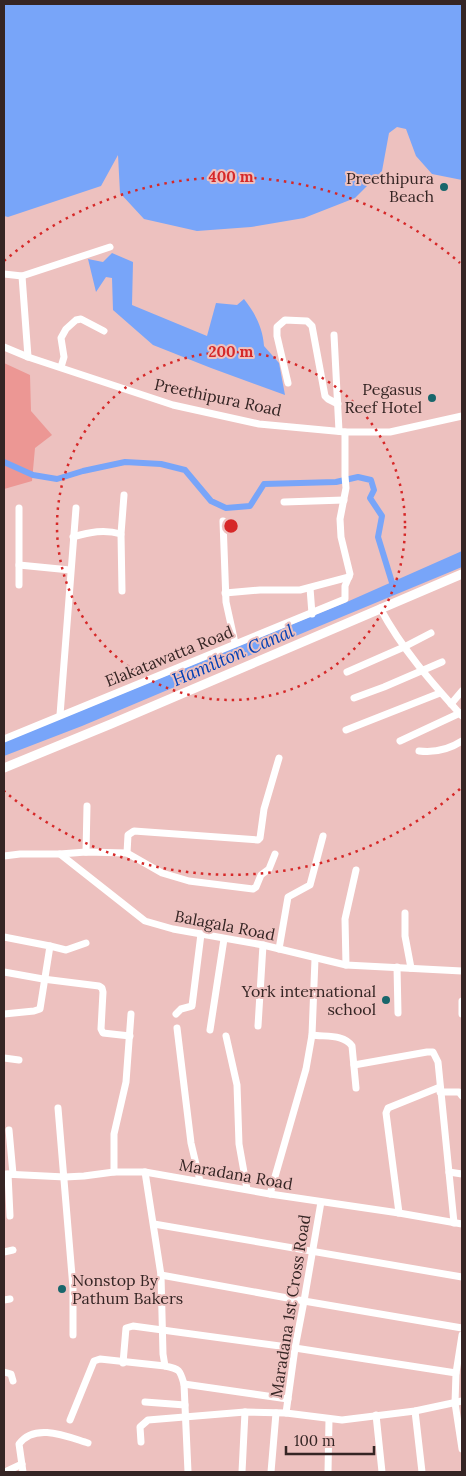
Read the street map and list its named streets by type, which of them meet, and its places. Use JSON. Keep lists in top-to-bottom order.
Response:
{
  "streets": {
    "street": [
      "Preethipura Road",
      "Elakatawatta Road",
      "Balagala Road",
      "Maradana Road",
      "Maradana 1st Cross Road"
    ]
  },
  "crossings": [
    ["Maradana Road", "Maradana 1st Cross Road"]
  ],
  "water": ["Hamilton Canal"],
  "places": [
    "Preethipura Beach",
    "Pegasus Reef Hotel",
    "York international school",
    "Nonstop By Pathum Bakers"
  ],
  "scale_bar": "100 m",
  "rings": ["400 m", "200 m"]
}
